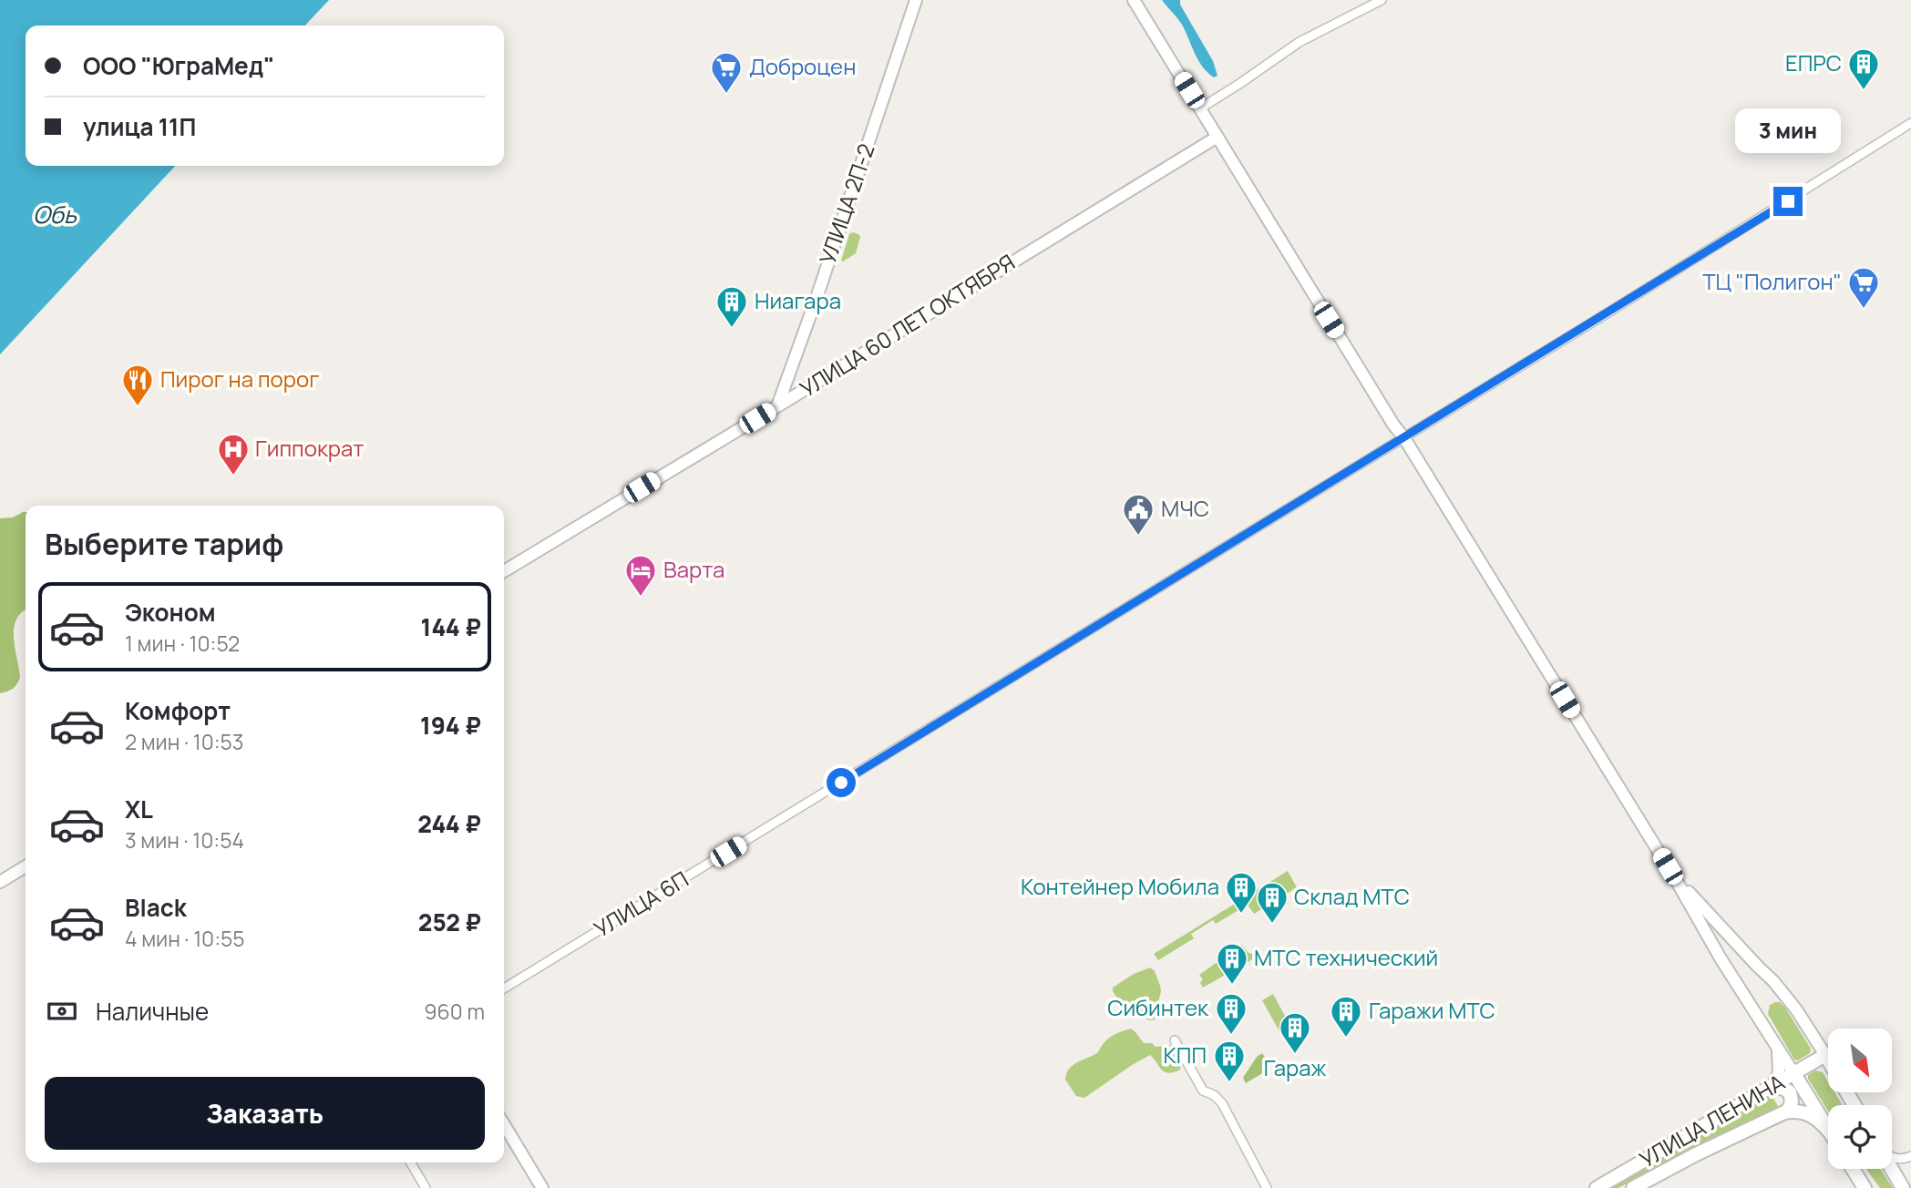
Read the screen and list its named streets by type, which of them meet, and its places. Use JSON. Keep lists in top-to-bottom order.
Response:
{
  "streets": {
    "main road": ["УЛИЦА 2П-2", "УЛИЦА 60 ЛЕТ ОКТЯБРЯ", "УЛИЦА ЛЕНИНА"],
    "street": ["УЛИЦА 6П"]
  },
  "crossings": [
    ["УЛИЦА 2П-2", "УЛИЦА 60 ЛЕТ ОКТЯБРЯ"]
  ],
  "water": ["Обь"],
  "places": {
    "building": [
      "ЕПРС",
      "Ниагара",
      "Контейнер Мобила",
      "Склад МТС",
      "МТС технический",
      "Сибинтек",
      "Гаражи МТС",
      "Гараж",
      "КПП"
    ],
    "supermarket": ["Доброцен", "ТЦ \"Полигон\""],
    "restaurant": ["Пирог на порог"],
    "hospital": ["Гиппократ"],
    "public building": ["МЧС"],
    "hotel": ["Варта"]
  },
  "north": "bottom right",
  "page": {
    "banner": ["ООО \"ЮграМед\"", "улица 11П"],
    "bubble": "3 мин",
    "heading": "Выберите тариф",
    "list": [
      {
        "name": "Эконом",
        "note": "1 мин · 10:52",
        "value": "144 ₽"
      },
      {
        "name": "Комфорт",
        "note": "2 мин · 10:53",
        "value": "194 ₽"
      },
      {
        "name": "XL",
        "note": "3 мин · 10:54",
        "value": "244 ₽"
      },
      {
        "name": "Black",
        "note": "4 мин · 10:55",
        "value": "252 ₽"
      }
    ],
    "pay": ["Наличные", "960 m"],
    "buttons": "Заказать"
  }
}
